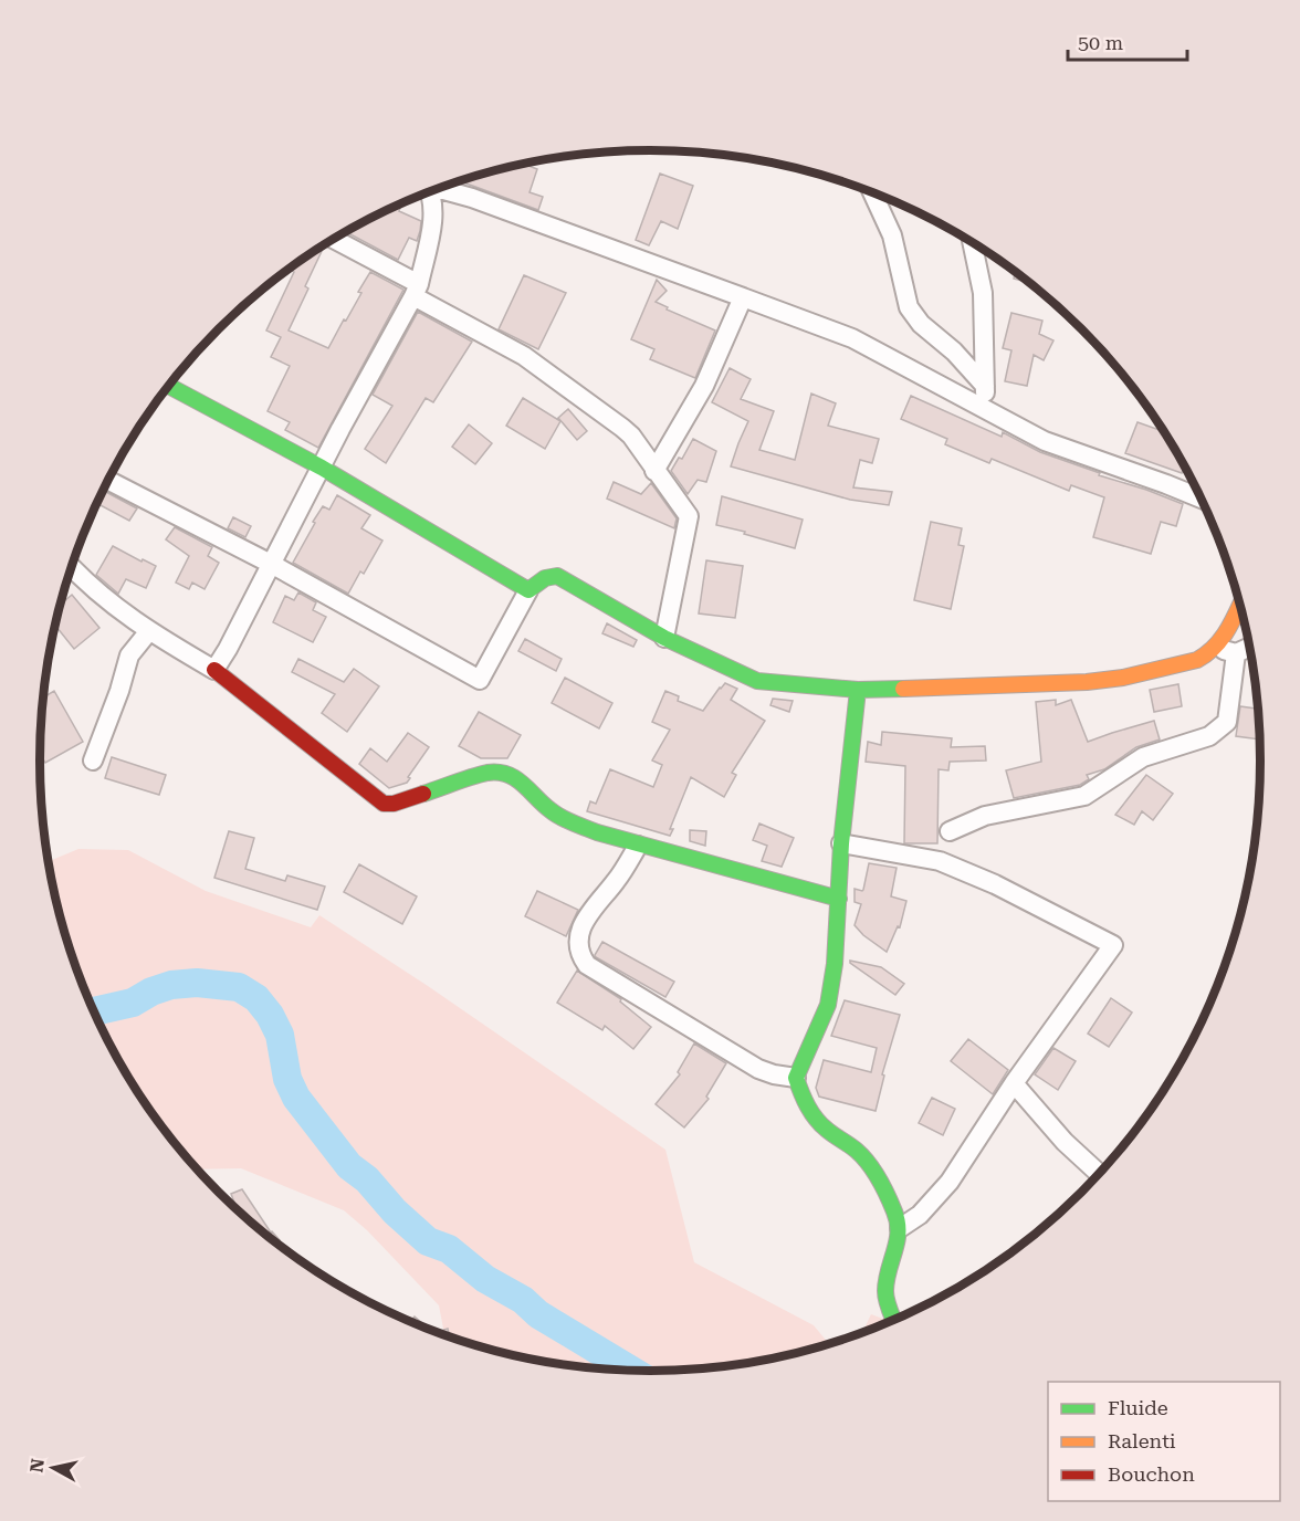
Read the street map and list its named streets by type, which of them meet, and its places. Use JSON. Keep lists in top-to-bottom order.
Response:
{
  "legend": ["Fluide", "Ralenti", "Bouchon"],
  "scale_bar": "50 m",
  "north": "left"
}
